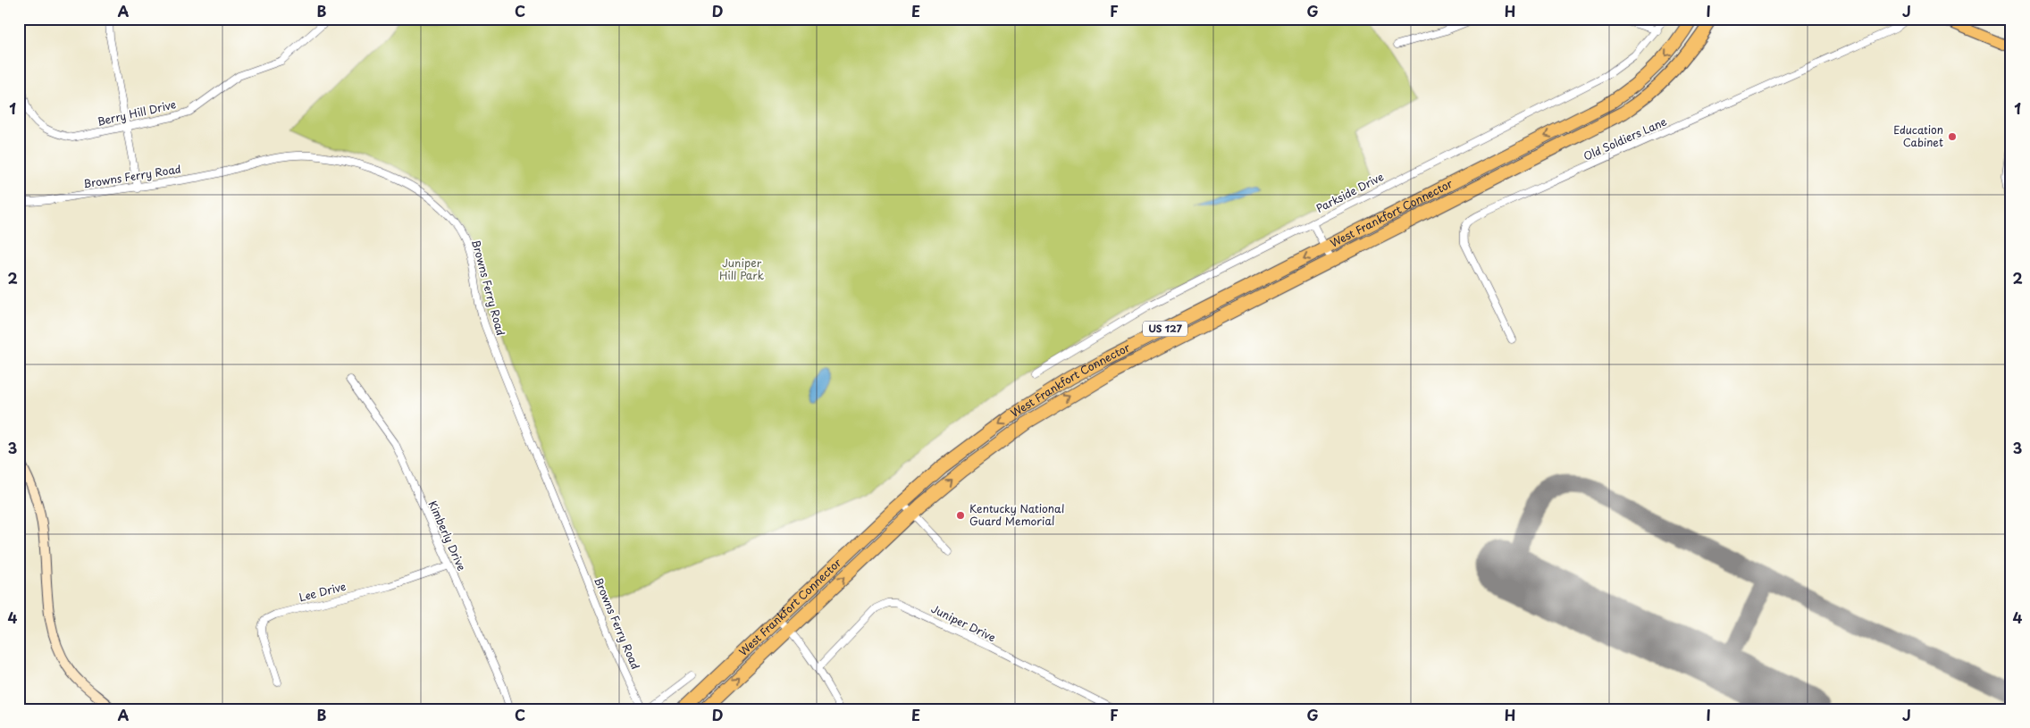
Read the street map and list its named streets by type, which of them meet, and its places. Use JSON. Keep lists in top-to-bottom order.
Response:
{
  "streets": {
    "highway": ["West Frankfort Connector", "US 127"],
    "street": [
      "Berry Hill Drive",
      "Old Soldiers Lane",
      "Browns Ferry Road",
      "Parkside Drive",
      "Kimberly Drive",
      "Lee Drive",
      "Juniper Drive"
    ]
  },
  "crossings": [
    ["Kimberly Drive", "Lee Drive"]
  ],
  "parks": ["Juniper Hill Park"],
  "places": ["Education Cabinet", "Kentucky National Guard Memorial"],
  "grid": {
    "columns": [
      "A",
      "B",
      "C",
      "D",
      "E",
      "F",
      "G",
      "H",
      "I",
      "J"
    ],
    "rows": [
      "1",
      "2",
      "3",
      "4"
    ]
  }
}
